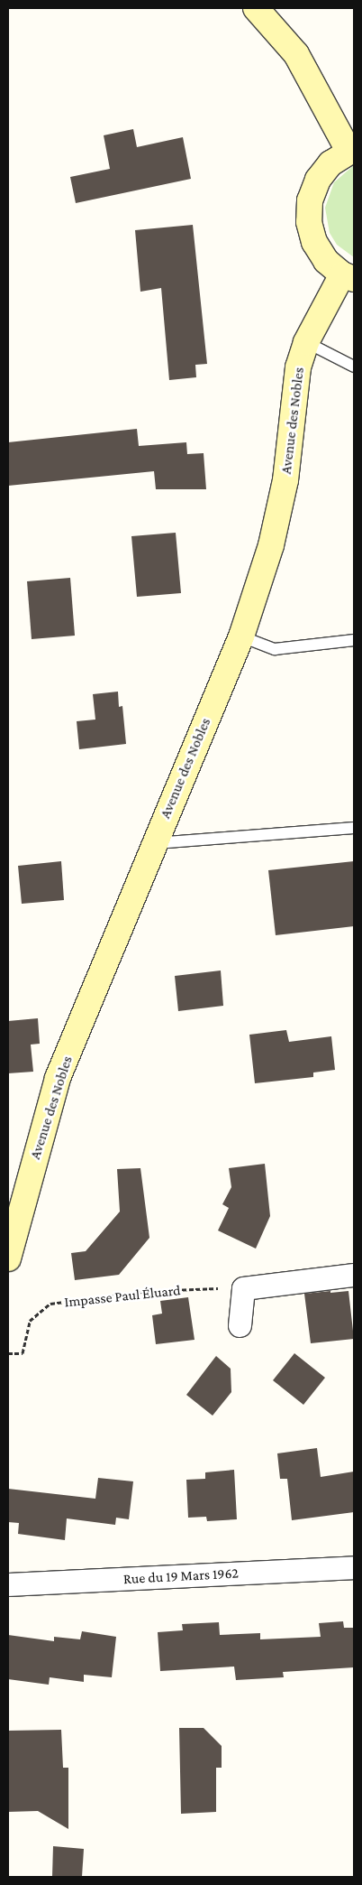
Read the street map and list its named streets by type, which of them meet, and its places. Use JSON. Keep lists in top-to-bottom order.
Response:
{
  "streets": {
    "street": ["Avenue des Nobles", "Rue du 19 Mars 1962"],
    "path": ["Impasse Paul Éluard"]
  }
}
